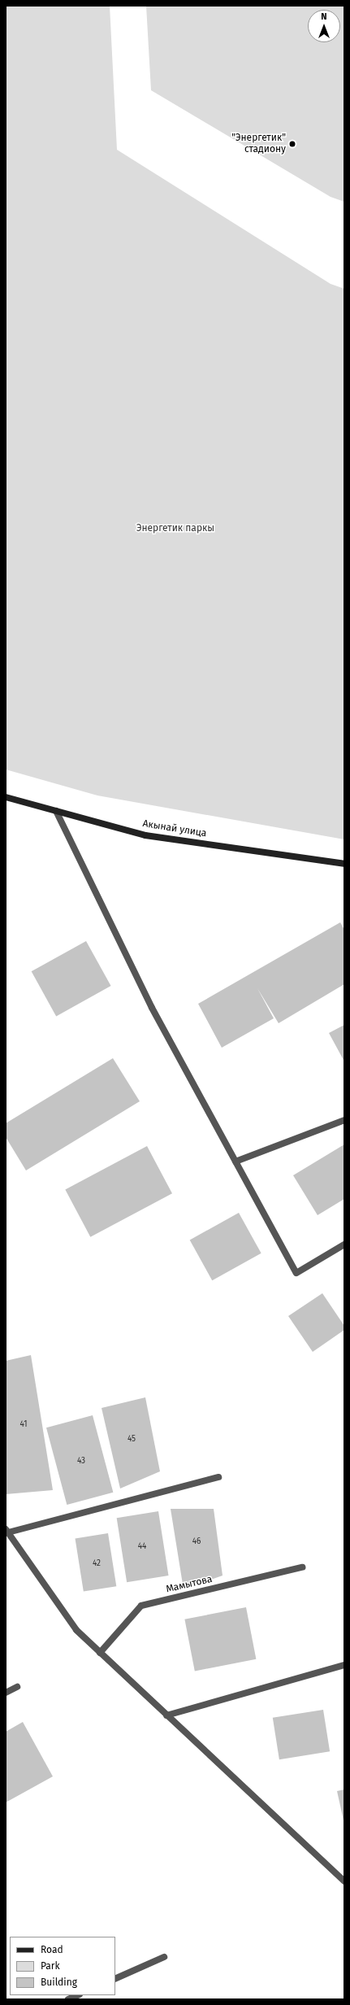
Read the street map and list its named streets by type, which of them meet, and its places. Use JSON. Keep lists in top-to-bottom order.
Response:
{
  "streets": {
    "main road": ["Акынай улица"],
    "street": ["Мамытова"]
  },
  "parks": ["Энергетик паркы"],
  "places": ["\"Энергетик\" стадиону"],
  "house_numbers": [
    "41",
    "45",
    "43",
    "46",
    "44",
    "42"
  ],
  "legend": ["Road", "Park", "Building"],
  "north": "top"
}
